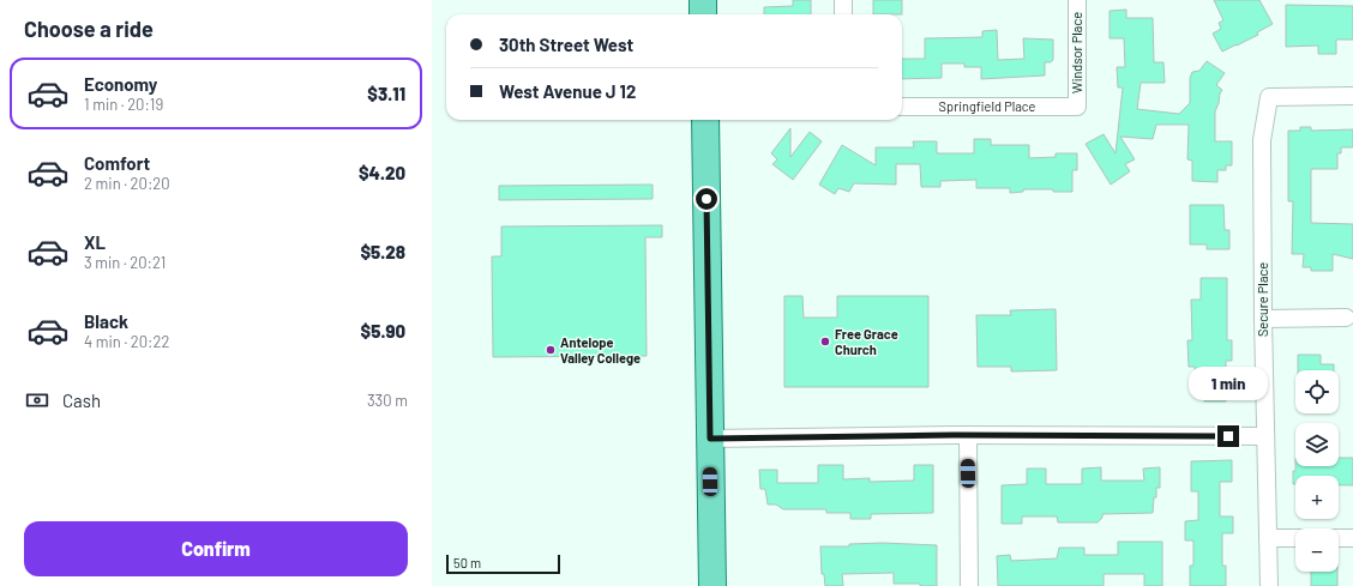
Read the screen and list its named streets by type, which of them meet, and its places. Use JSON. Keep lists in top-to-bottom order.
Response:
{
  "streets": {
    "street": ["Windsor Place", "Springfield Place", "Secure Place"]
  },
  "crossings": [
    ["Windsor Place", "Springfield Place"]
  ],
  "places": ["Free Grace Church", "Antelope Valley College"],
  "scale_bar": "50 m",
  "page": {
    "heading": "Choose a ride",
    "banner": ["30th Street West", "West Avenue J 12"],
    "list": [
      {
        "name": "Economy",
        "note": "1 min · 20:19",
        "value": "$3.11"
      },
      {
        "name": "Comfort",
        "note": "2 min · 20:20",
        "value": "$4.20"
      },
      {
        "name": "XL",
        "note": "3 min · 20:21",
        "value": "$5.28"
      },
      {
        "name": "Black",
        "note": "4 min · 20:22",
        "value": "$5.90"
      }
    ],
    "bubble": "1 min",
    "map_buttons": ["+", "−"],
    "pay": ["Cash", "330 m"],
    "buttons": "Confirm",
    "scale": "50 m"
  }
}
